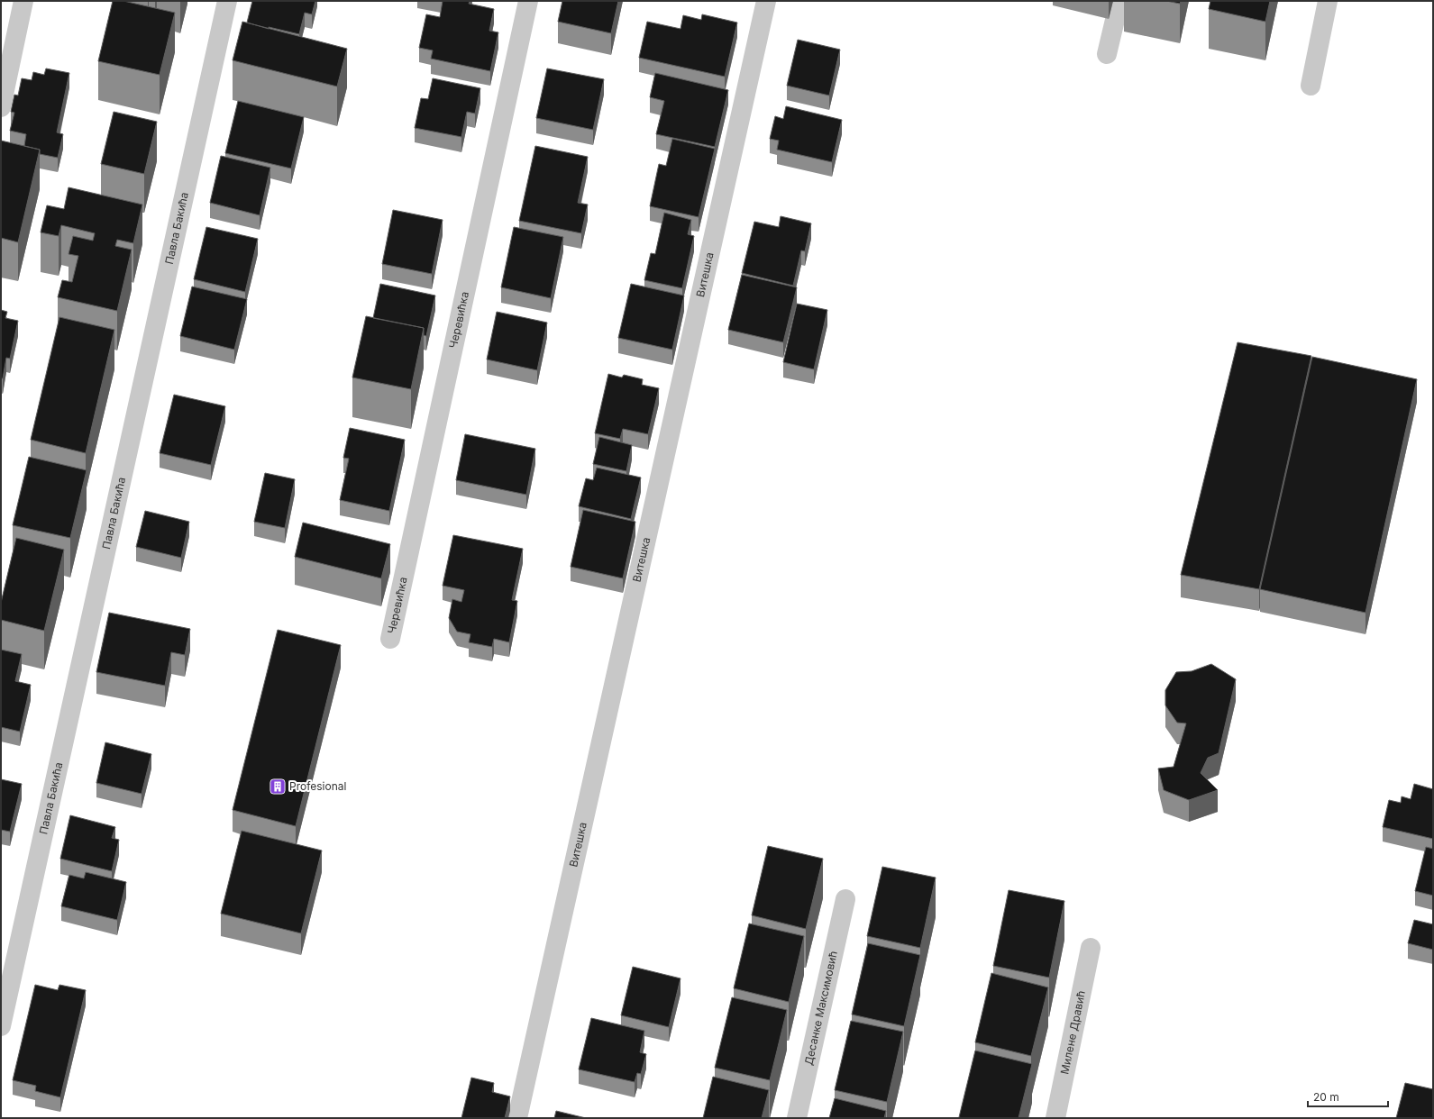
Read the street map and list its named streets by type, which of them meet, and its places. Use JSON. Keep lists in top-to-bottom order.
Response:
{
  "streets": {
    "street": [
      "Павла Бакића",
      "Витешка",
      "Черевићка",
      "Десанке Максимовић",
      "Милене Дравић"
    ]
  },
  "places": {
    "building": ["Profesional"]
  },
  "scale_bar": "20 m"
}
